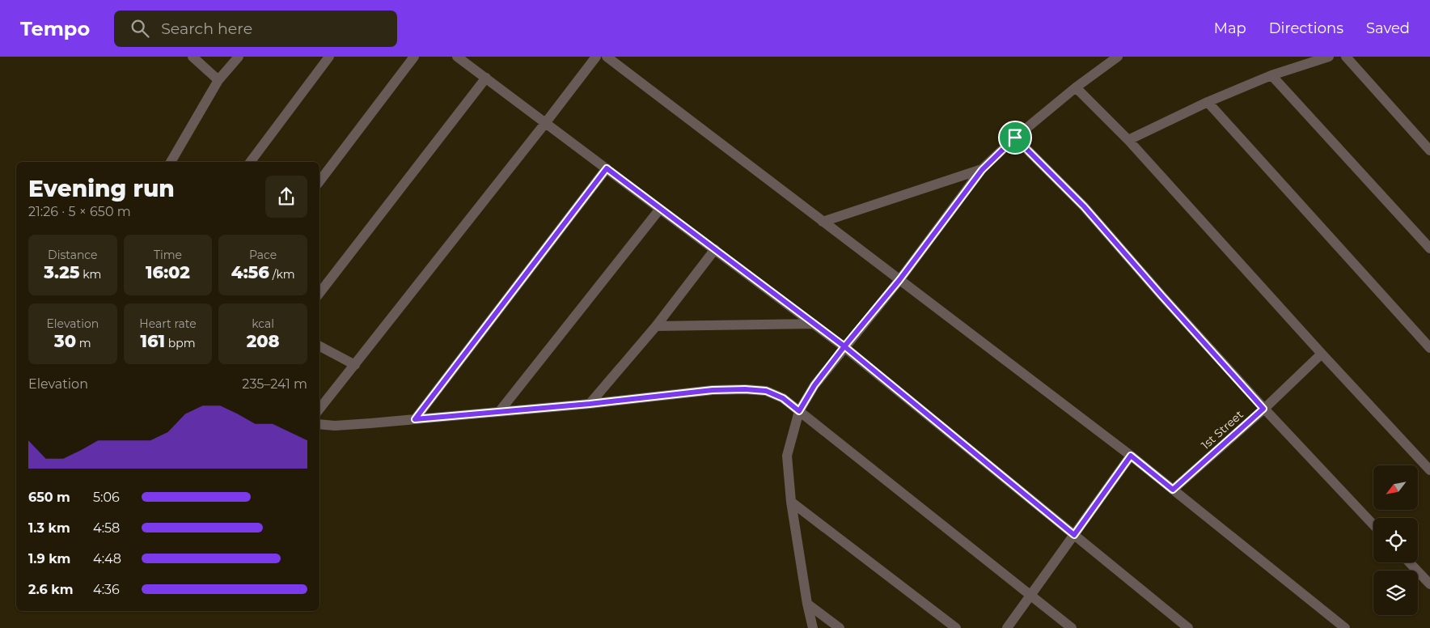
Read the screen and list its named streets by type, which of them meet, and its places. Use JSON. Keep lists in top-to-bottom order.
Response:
{
  "streets": {
    "street": ["1st Street"]
  },
  "north": "bottom left",
  "page": {
    "header": "Tempo",
    "search": "Search here",
    "nav": ["Map", "Directions", "Saved"],
    "heading": ["Evening run", "21:26 · 5 × 650 m"],
    "stats": [
      ["Distance", "3.25 km"],
      ["Time", "16:02"],
      ["Pace", "4:56 /km"],
      ["Elevation", "30 m"],
      ["Heart rate", "161 bpm"],
      ["kcal", "208"]
    ],
    "chart": ["Elevation", "235–241 m"],
    "list": [
      {
        "name": "650 m",
        "note": "5:06"
      },
      {
        "name": "1.3 km",
        "note": "4:58"
      },
      {
        "name": "1.9 km",
        "note": "4:48"
      },
      {
        "name": "2.6 km",
        "note": "4:36"
      }
    ]
  }
}
